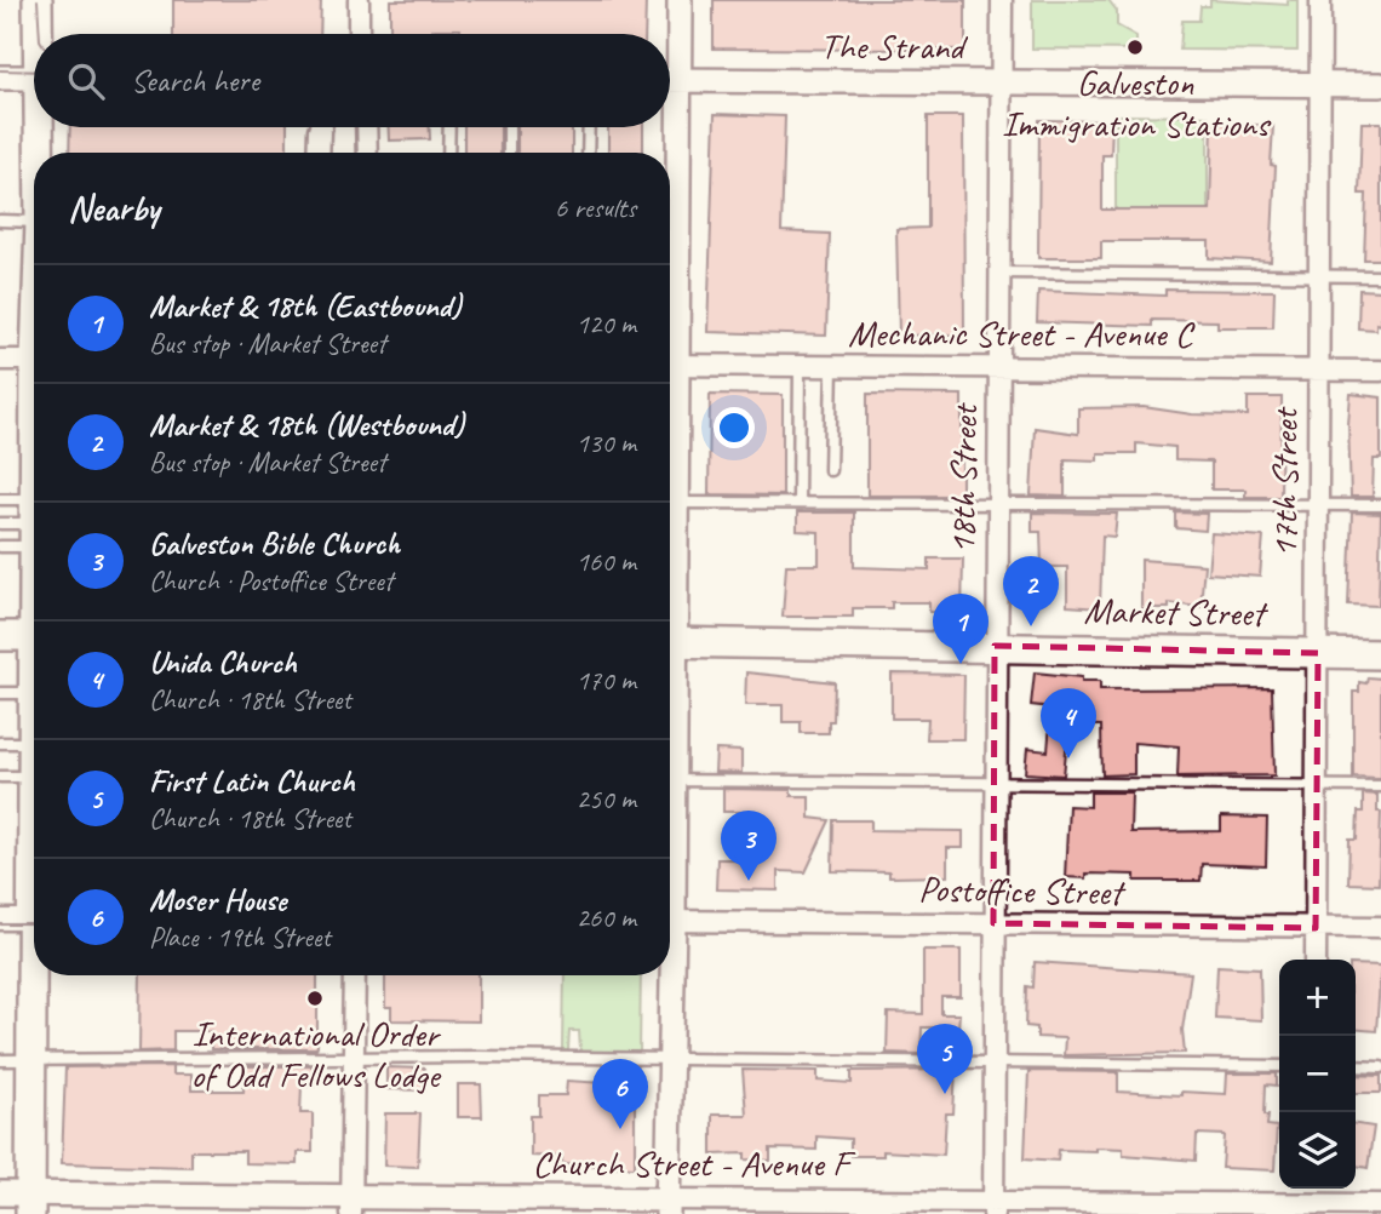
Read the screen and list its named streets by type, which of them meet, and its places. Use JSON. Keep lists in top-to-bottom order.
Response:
{
  "streets": {
    "main road": ["Market Street"],
    "street": [
      "The Strand",
      "Mechanic Street - Avenue C",
      "18th Street",
      "17th Street",
      "Postoffice Street",
      "Church Street - Avenue F"
    ]
  },
  "crossings": [
    ["The Strand", "18th Street"],
    ["The Strand", "17th Street"],
    ["Mechanic Street - Avenue C", "18th Street"],
    ["Mechanic Street - Avenue C", "17th Street"],
    ["18th Street", "Market Street"],
    ["18th Street", "Postoffice Street"],
    ["18th Street", "Church Street - Avenue F"],
    ["17th Street", "Market Street"],
    ["17th Street", "Postoffice Street"]
  ],
  "places": ["Galveston Immigration Stations", "International Order of Odd Fellows Lodge"],
  "page": {
    "search": "Search here",
    "heading": ["Nearby", "6 results"],
    "list": [
      {
        "mark": "1",
        "name": "Market & 18th (Eastbound)",
        "note": "Bus stop · Market Street",
        "value": "120 m"
      },
      {
        "mark": "2",
        "name": "Market & 18th (Westbound)",
        "note": "Bus stop · Market Street",
        "value": "130 m"
      },
      {
        "mark": "3",
        "name": "Galveston Bible Church",
        "note": "Church · Postoffice Street",
        "value": "160 m"
      },
      {
        "mark": "4",
        "name": "Unida Church",
        "note": "Church · 18th Street",
        "value": "170 m"
      },
      {
        "mark": "5",
        "name": "First Latin Church",
        "note": "Church · 18th Street",
        "value": "250 m"
      },
      {
        "mark": "6",
        "name": "Moser House",
        "note": "Place · 19th Street",
        "value": "260 m"
      }
    ],
    "pins": [
      "2",
      "1",
      "4",
      "3",
      "5",
      "6"
    ],
    "map_buttons": ["+", "−"]
  }
}
